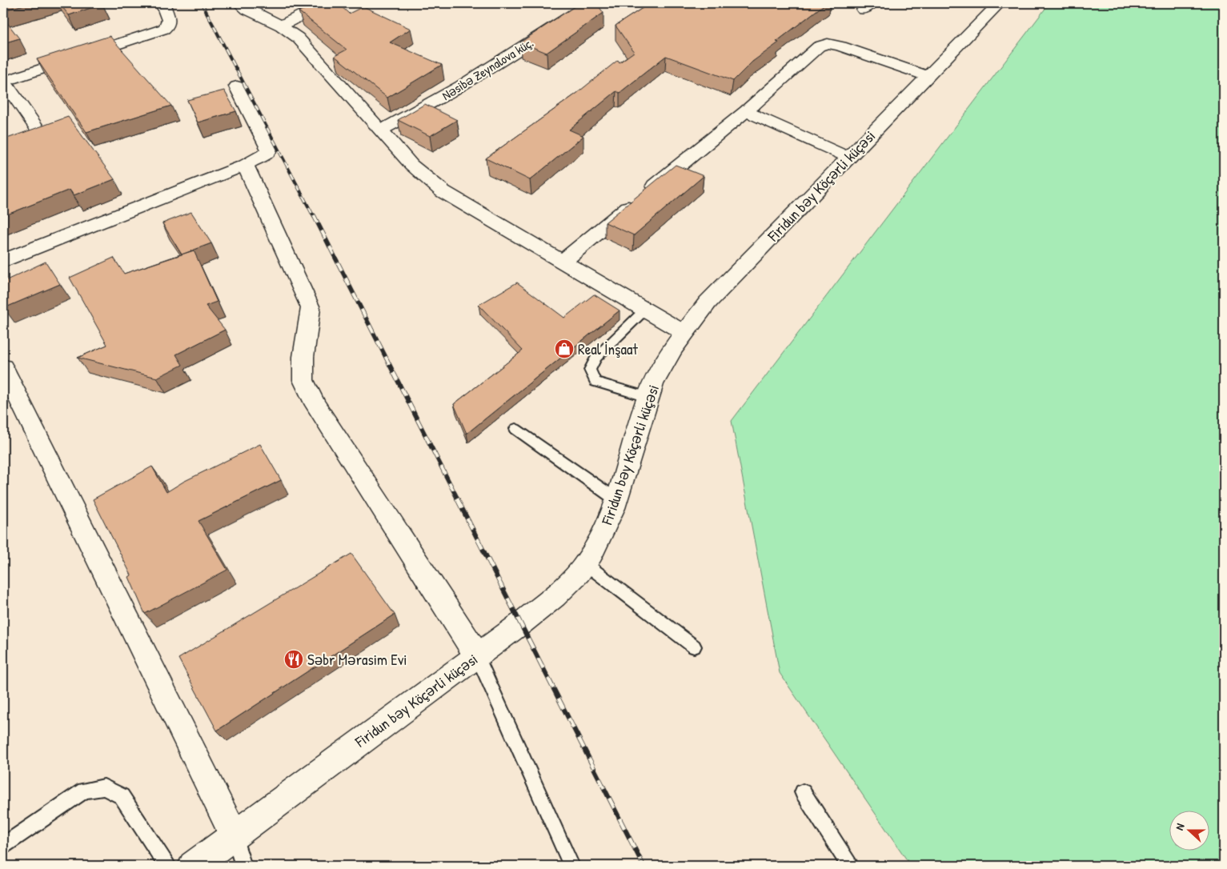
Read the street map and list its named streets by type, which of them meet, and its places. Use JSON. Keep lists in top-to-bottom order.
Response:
{
  "streets": {
    "street": ["Nəsibə Zeynalova küç.", "Firidun bəy Köçərli küçəsi"]
  },
  "places": {
    "shop": ["Real İnşaat"],
    "restaurant": ["Səbr Mərasim Evi"]
  },
  "north": "left"
}
